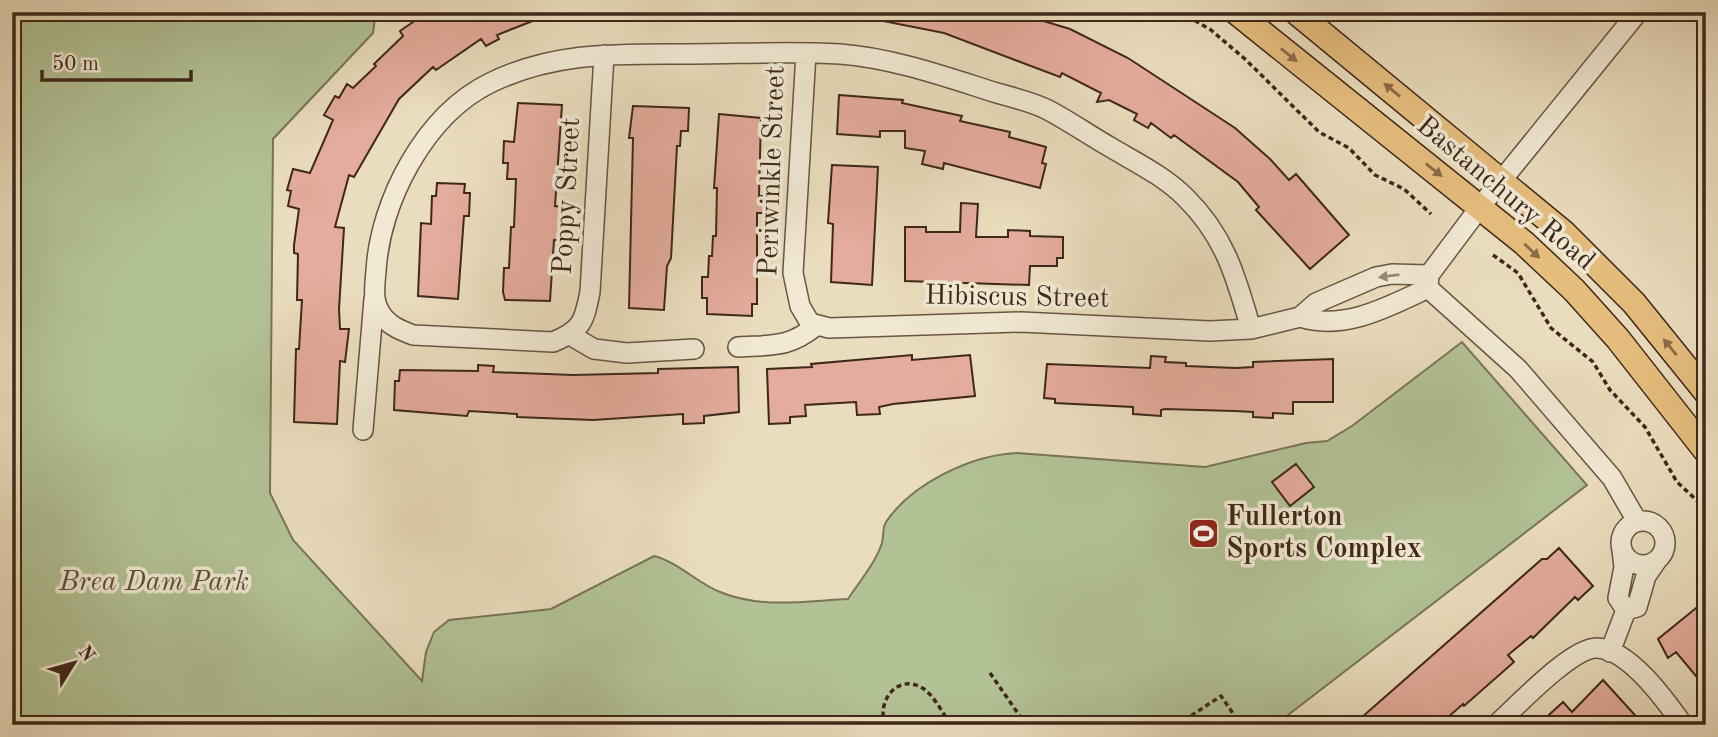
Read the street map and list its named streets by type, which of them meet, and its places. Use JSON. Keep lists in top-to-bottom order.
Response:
{
  "streets": {
    "main road": ["Bastanchury Road"],
    "street": ["Periwinkle Street", "Poppy Street", "Hibiscus Street"]
  },
  "crossings": [
    ["Periwinkle Street", "Hibiscus Street"]
  ],
  "parks": ["Brea Dam Park"],
  "places": {
    "sports": ["Fullerton Sports Complex"]
  },
  "scale_bar": "50 m",
  "north": "top right"
}
